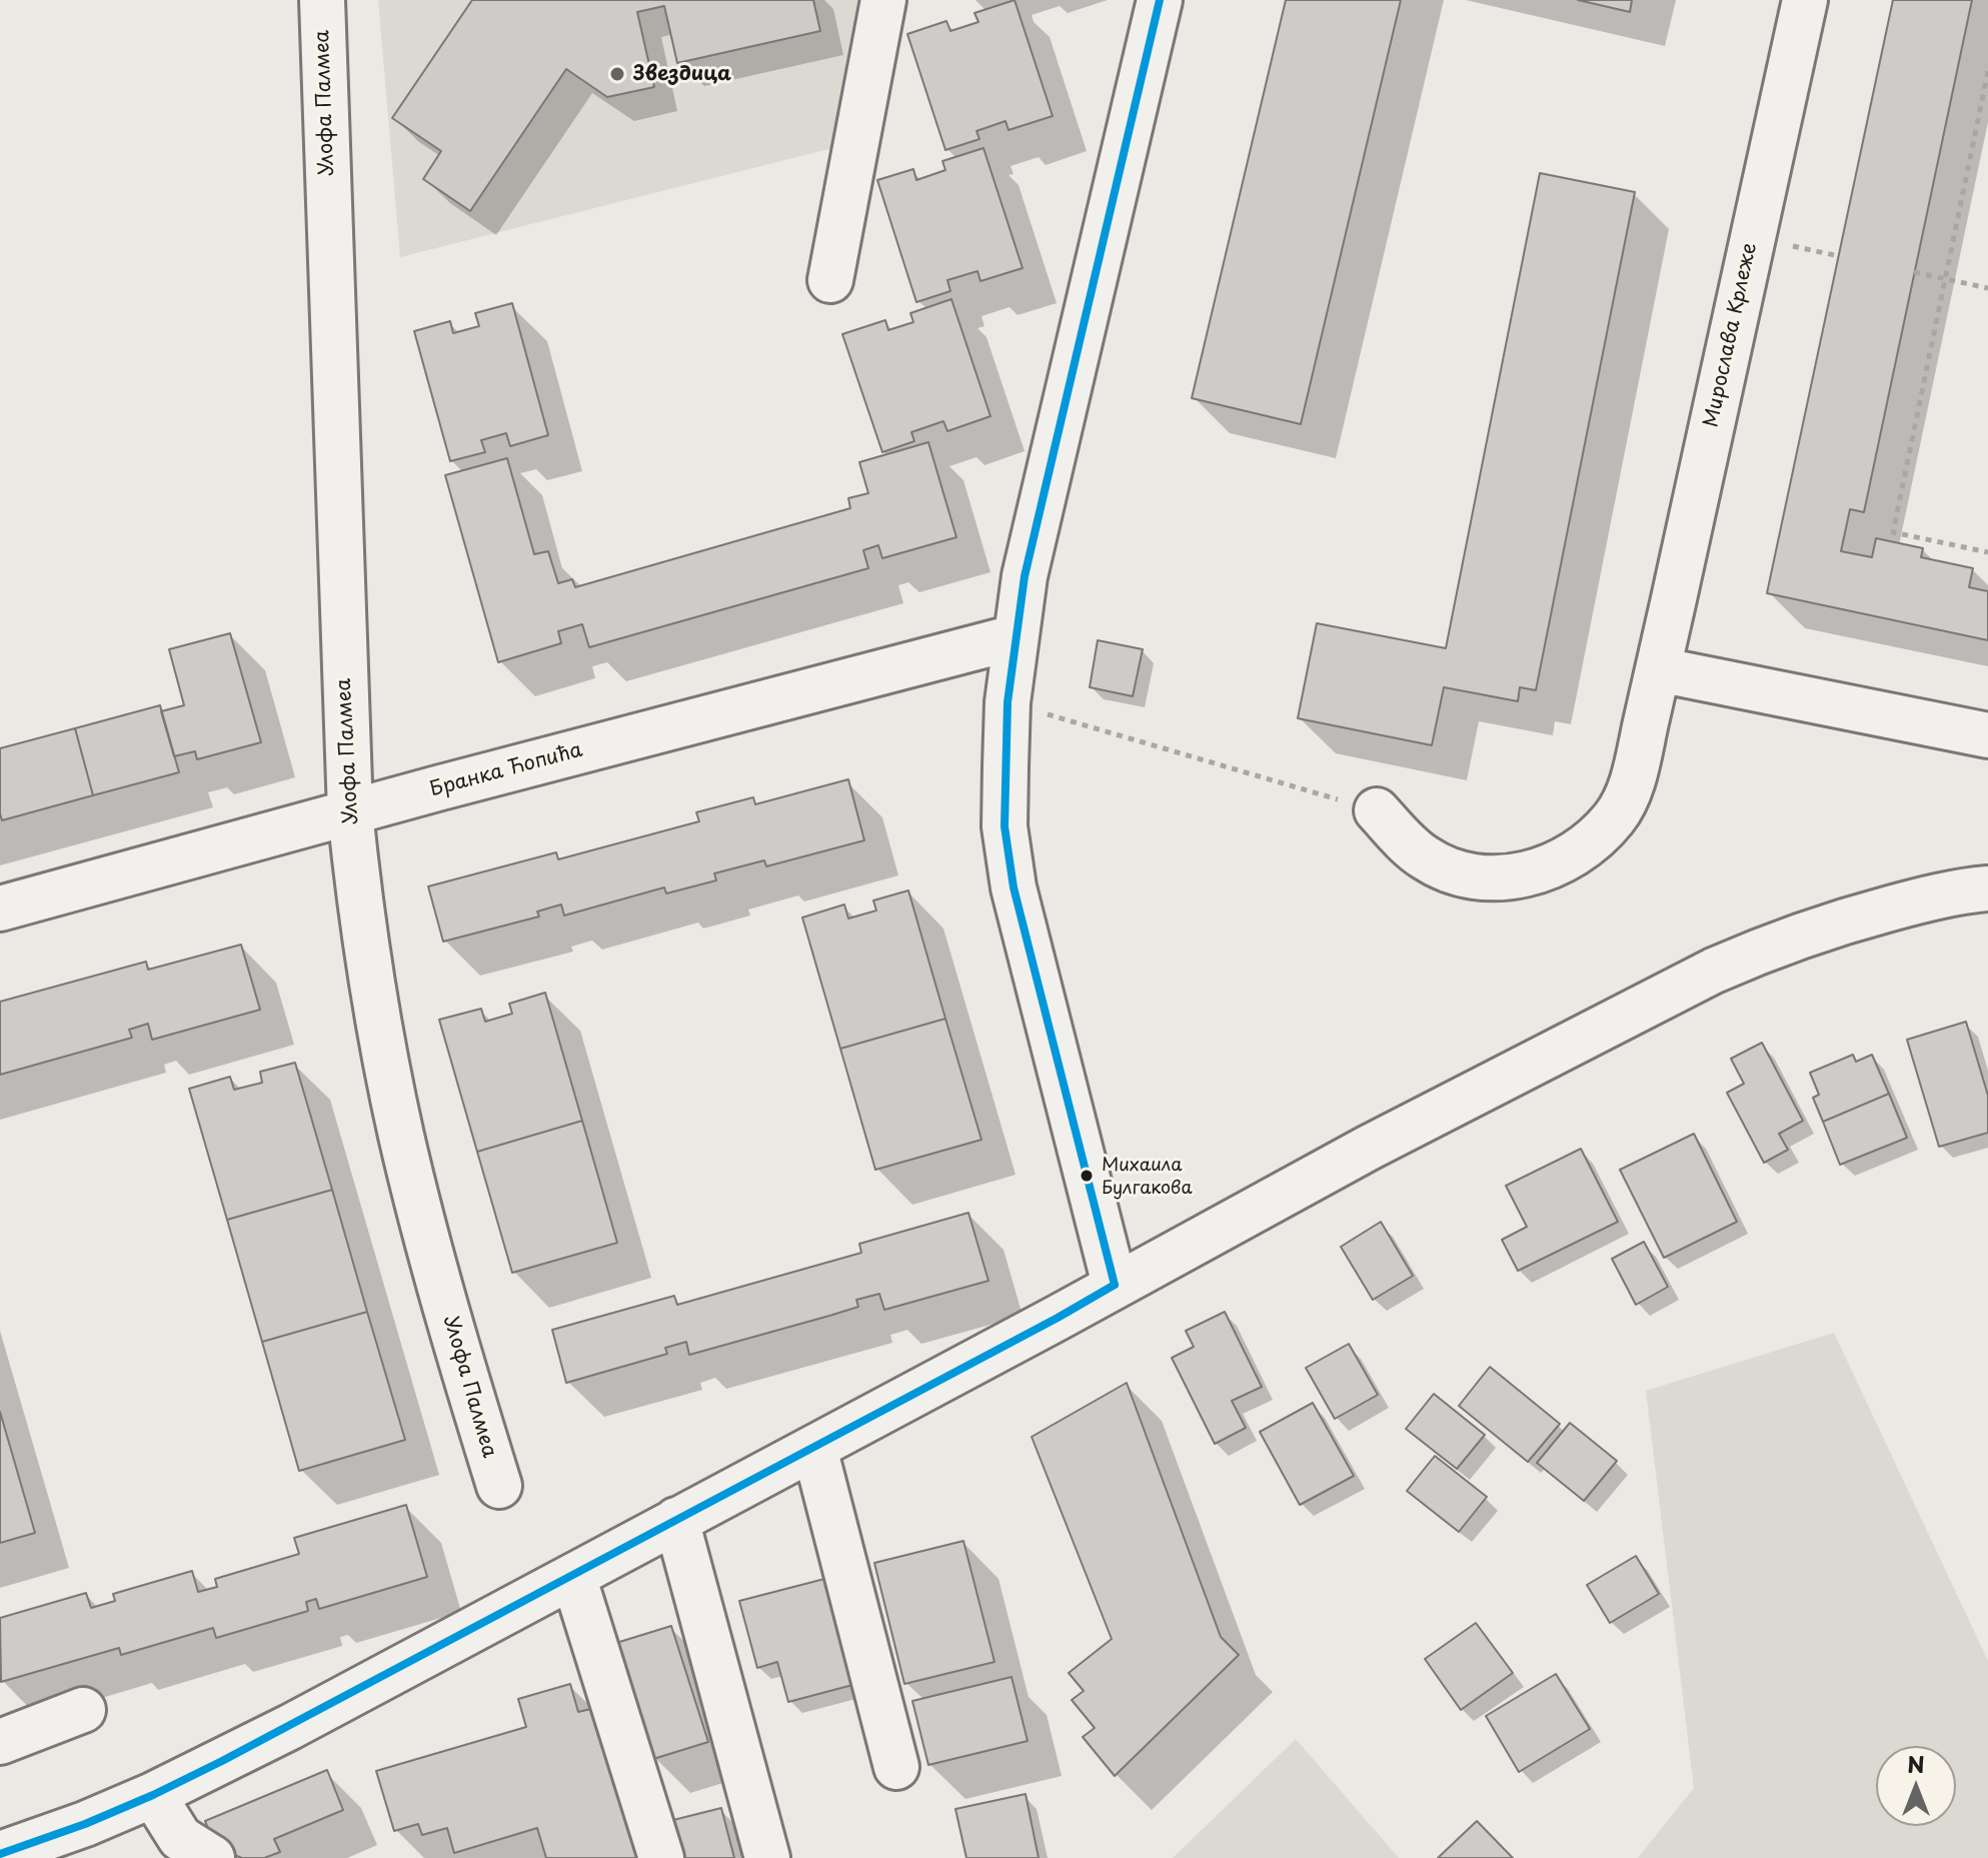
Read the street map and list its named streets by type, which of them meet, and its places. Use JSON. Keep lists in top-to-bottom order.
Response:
{
  "streets": {
    "street": ["Улофа Палмеа", "Мирослава Крлеже", "Бранка Ћопића"]
  },
  "crossings": [
    ["Улофа Палмеа", "Бранка Ћопића"]
  ],
  "places": ["Звездица", "Михаила Булгакова"],
  "north": "top"
}
